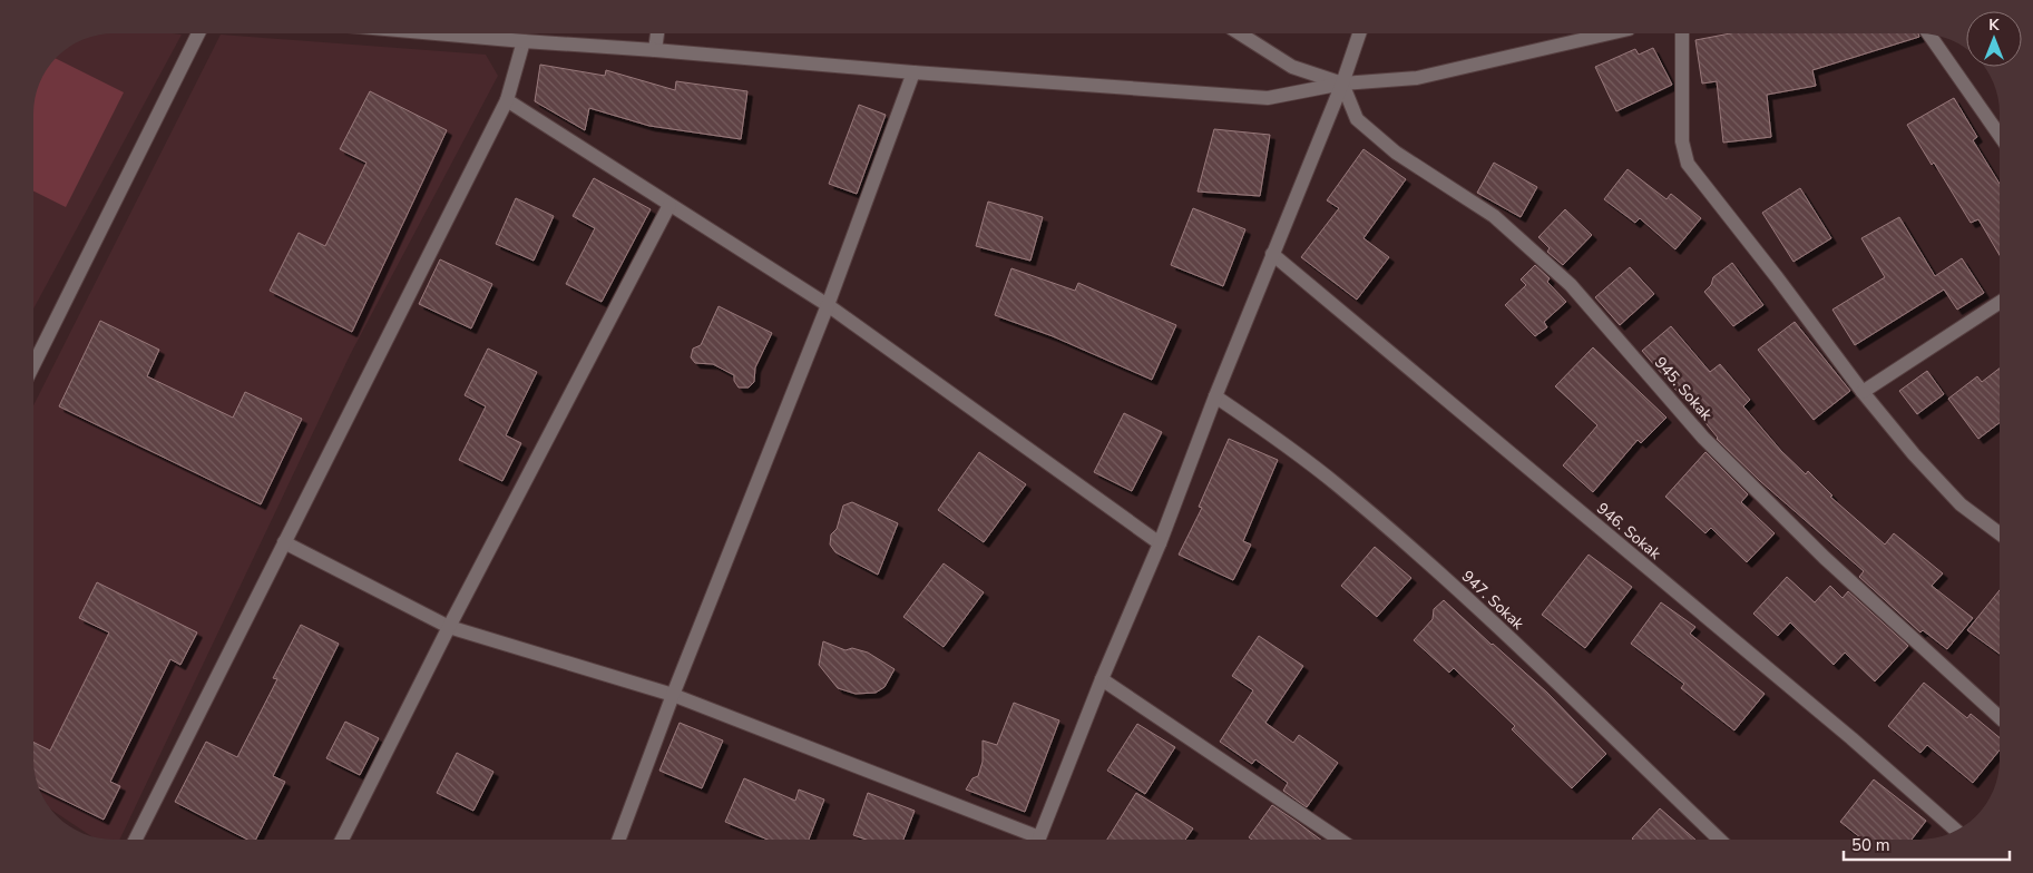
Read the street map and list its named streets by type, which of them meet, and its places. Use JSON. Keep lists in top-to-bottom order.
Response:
{
  "streets": {
    "street": ["945. Sokak", "946. Sokak", "947. Sokak"]
  },
  "scale_bar": "50 m",
  "north": "top"
}
